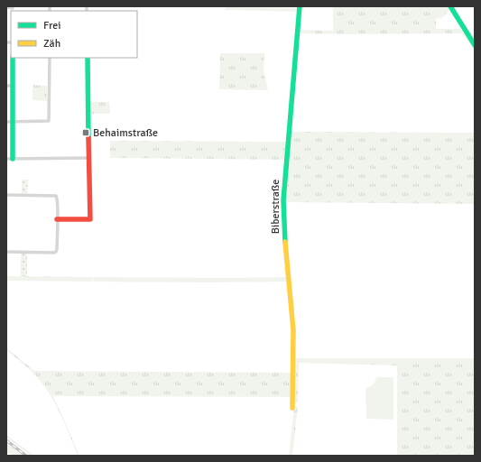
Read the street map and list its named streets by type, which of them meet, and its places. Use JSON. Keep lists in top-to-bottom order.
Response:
{
  "streets": {
    "street": ["Biberstraße"]
  },
  "places": {
    "transit": ["Behaimstraße"]
  },
  "legend": ["Frei", "Zäh"]
}
